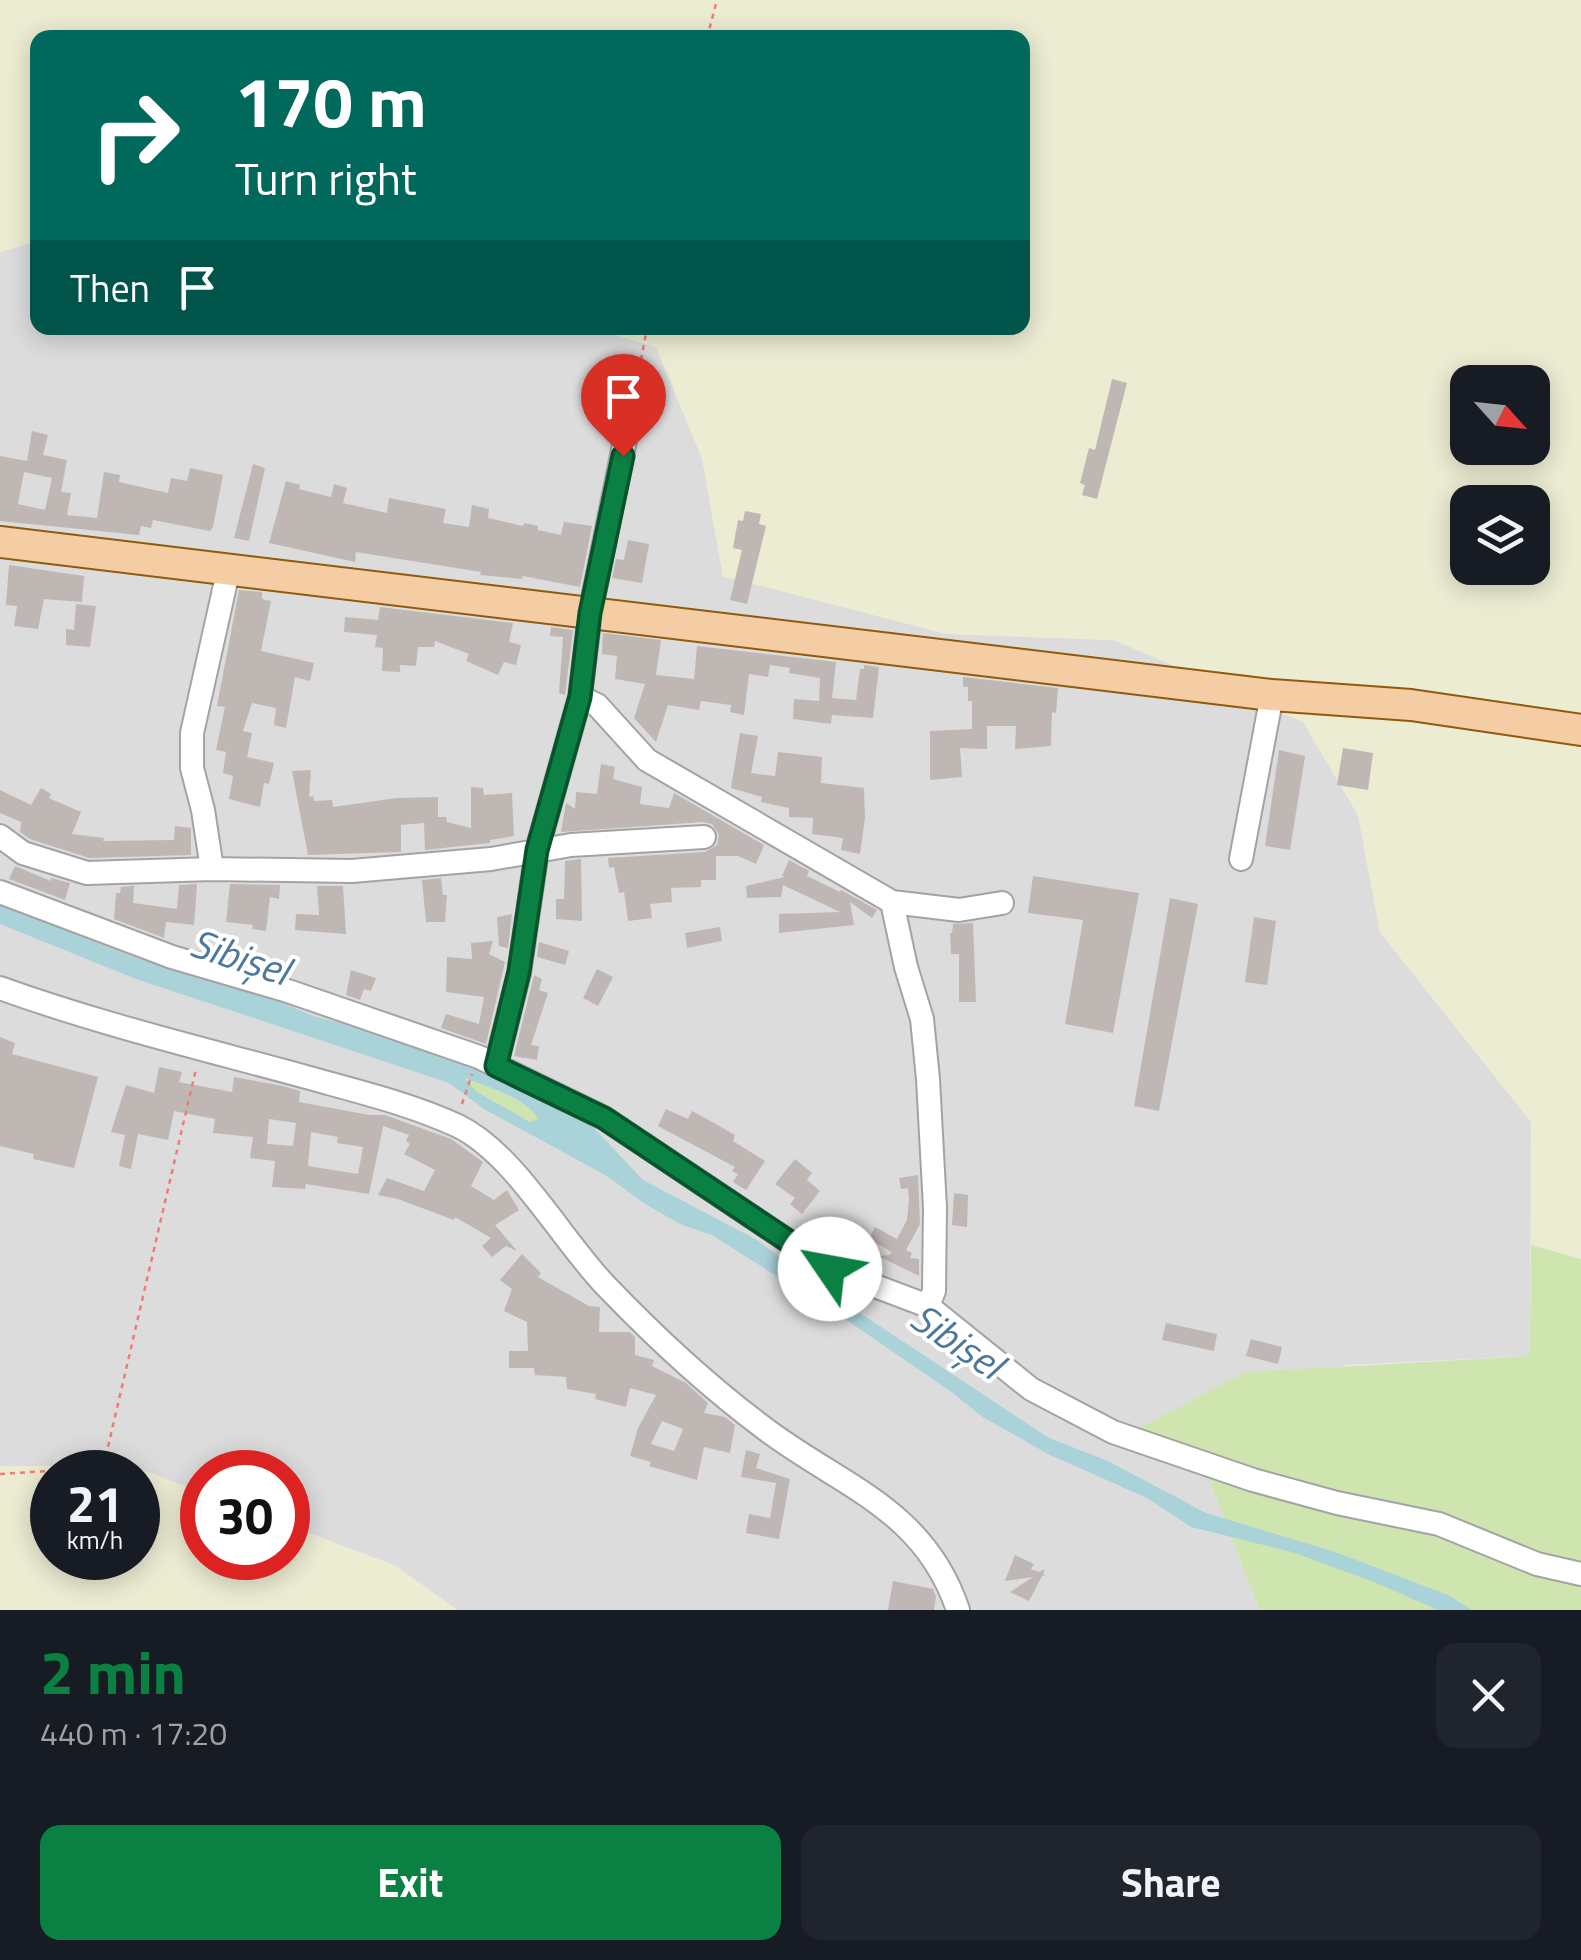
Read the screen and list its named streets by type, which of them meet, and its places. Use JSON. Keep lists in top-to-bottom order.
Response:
{
  "water": ["Sibișel"],
  "north": "bottom right",
  "page": {
    "turn": ["170 m", "Turn right"],
    "then": "Then",
    "speed": "21 km/h",
    "limit": "30",
    "heading": ["2 min", "440 m · 17:20"],
    "buttons": ["Exit", "Share"]
  }
}
